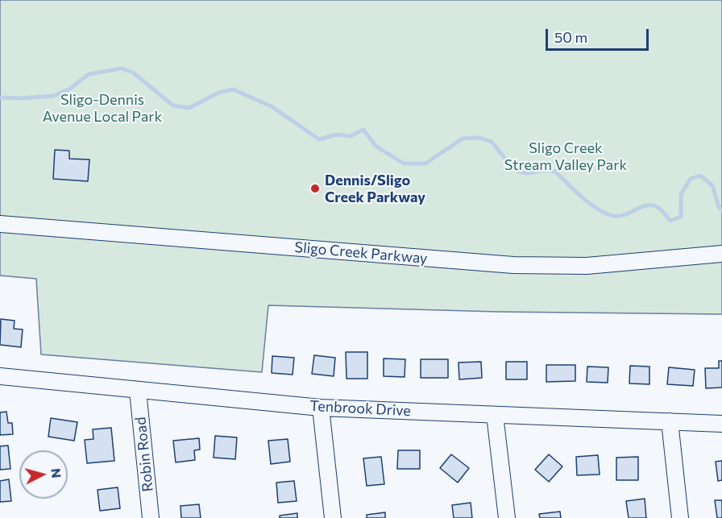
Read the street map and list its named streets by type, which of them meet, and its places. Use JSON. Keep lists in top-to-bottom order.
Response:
{
  "streets": {
    "street": ["Sligo Creek Parkway", "Tenbrook Drive", "Robin Road"]
  },
  "crossings": [
    ["Tenbrook Drive", "Robin Road"]
  ],
  "parks": ["Sligo-Dennis Avenue Local Park", "Sligo Creek Stream Valley Park"],
  "places": ["Dennis/Sligo Creek Parkway"],
  "scale_bar": "50 m",
  "north": "right"
}
